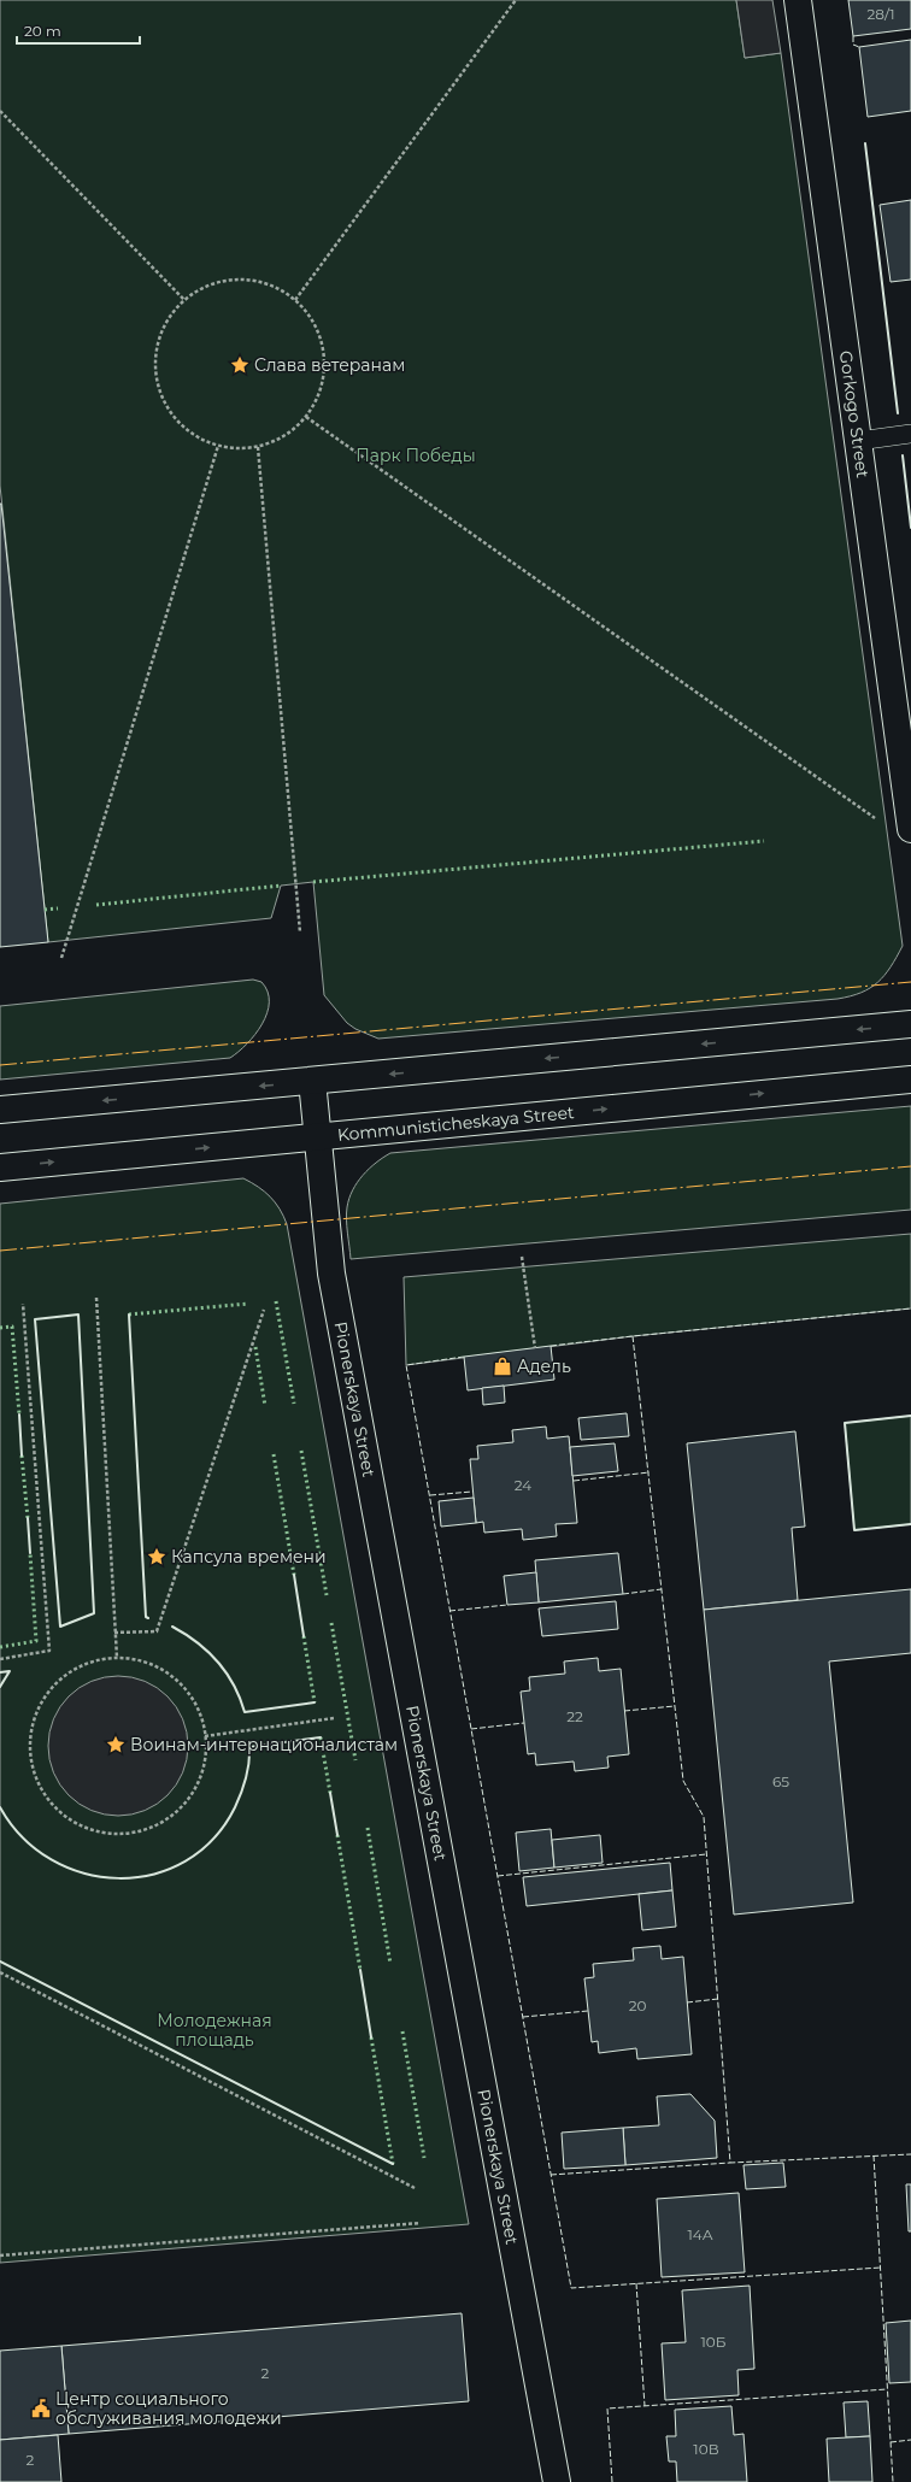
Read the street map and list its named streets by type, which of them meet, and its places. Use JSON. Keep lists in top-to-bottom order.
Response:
{
  "streets": {
    "street": ["Gorkogo Street", "Kommunisticheskaya Street", "Pionerskaya Street"]
  },
  "crossings": [
    ["Kommunisticheskaya Street", "Pionerskaya Street"]
  ],
  "parks": ["Парк Победы", "Молодежная площадь"],
  "places": {
    "place": ["Слава ветеранам", "Капсула времени", "Воинам-интернационалистам"],
    "shop": ["Адель"],
    "public building": ["Центр социального обслуживания молодежи"]
  },
  "house_numbers": [
    "28/1",
    "24",
    "22",
    "65",
    "20",
    "14А",
    "10Б",
    "2",
    "10В",
    "2"
  ],
  "scale_bar": "20 m"
}
